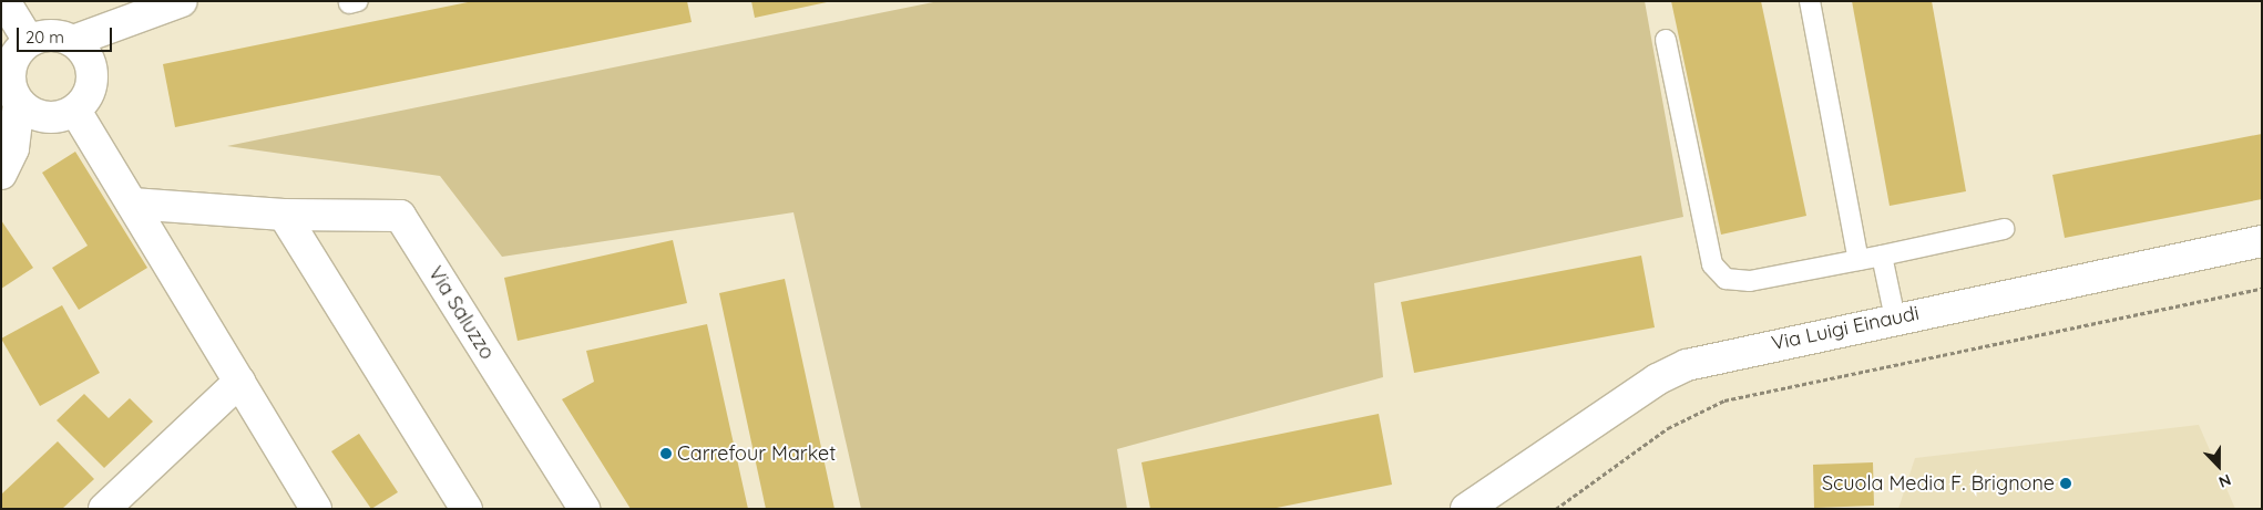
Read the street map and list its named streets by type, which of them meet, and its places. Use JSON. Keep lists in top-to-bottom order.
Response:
{
  "streets": {
    "street": ["Via Saluzzo", "Via Luigi Einaudi"]
  },
  "places": ["Carrefour Market", "Scuola Media F. Brignone"],
  "scale_bar": "20 m",
  "north": "bottom"
}
